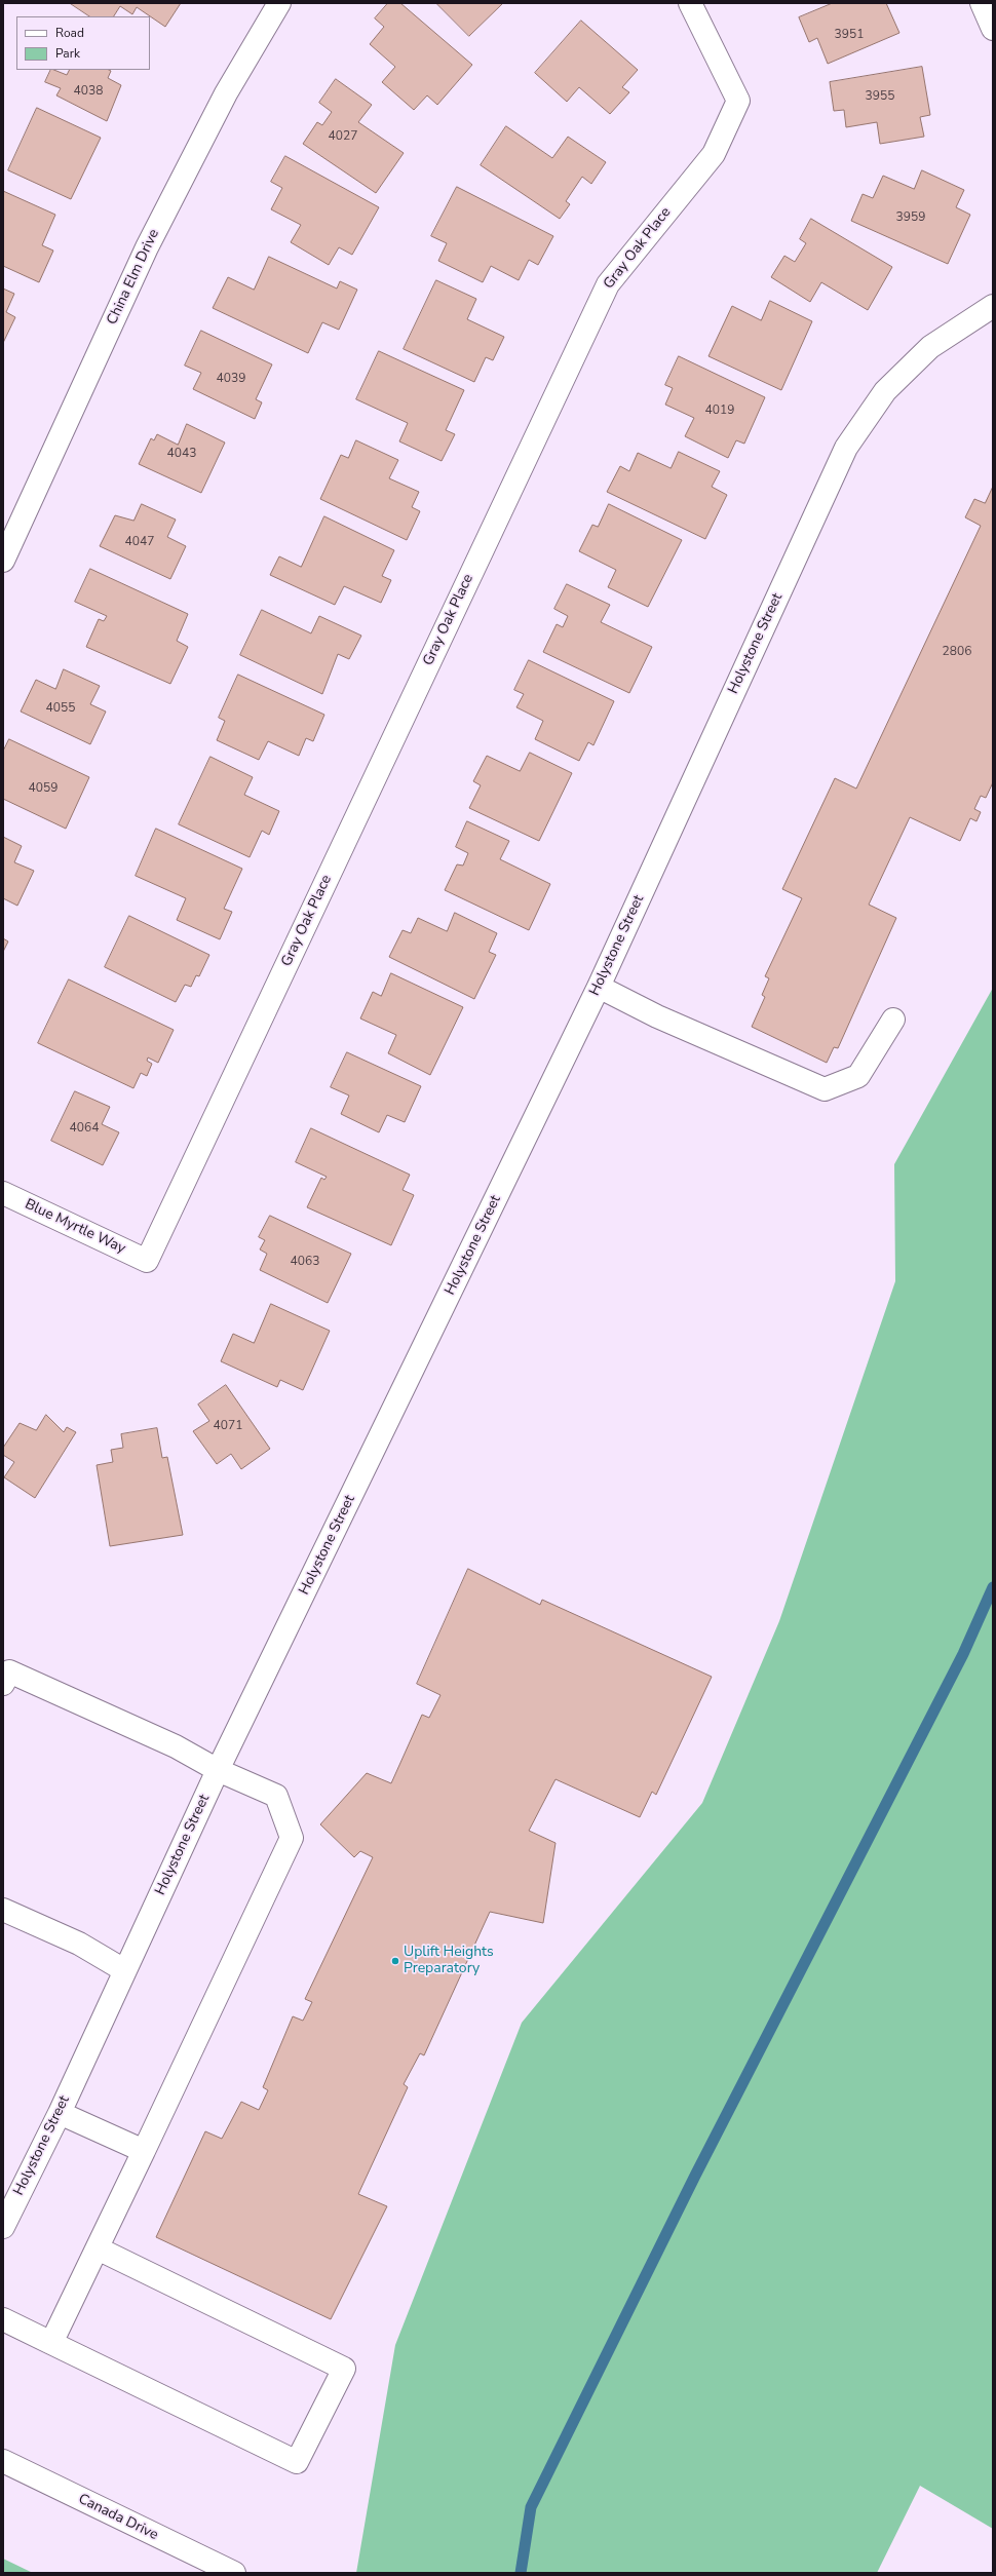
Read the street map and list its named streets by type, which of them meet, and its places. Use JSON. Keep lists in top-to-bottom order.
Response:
{
  "streets": {
    "street": [
      "Gray Oak Place",
      "China Elm Drive",
      "Holystone Street",
      "Blue Myrtle Way",
      "Canada Drive"
    ]
  },
  "crossings": [
    ["Gray Oak Place", "Blue Myrtle Way"]
  ],
  "places": ["Uplift Heights Preparatory"],
  "house_numbers": [
    "3951",
    "4038",
    "3955",
    "4027",
    "3959",
    "4039",
    "4019",
    "4043",
    "4047",
    "2806",
    "4055",
    "4059",
    "4064",
    "4063",
    "4071"
  ],
  "legend": ["Road", "Park"]
}
